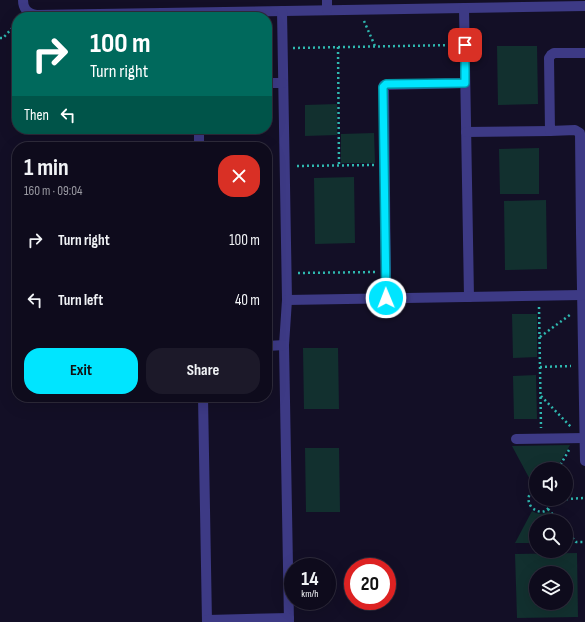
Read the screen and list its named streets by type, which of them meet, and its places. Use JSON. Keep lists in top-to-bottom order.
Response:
{
  "page": {
    "turn": ["100 m", "Turn right"],
    "then": "Then",
    "heading": ["1 min", "160 m · 09:04"],
    "list": [
      {
        "name": "Turn right",
        "value": "100 m"
      },
      {
        "name": "Turn left",
        "value": "40 m"
      }
    ],
    "buttons": ["Exit", "Share"],
    "speed": "14 km/h",
    "limit": "20"
  }
}
